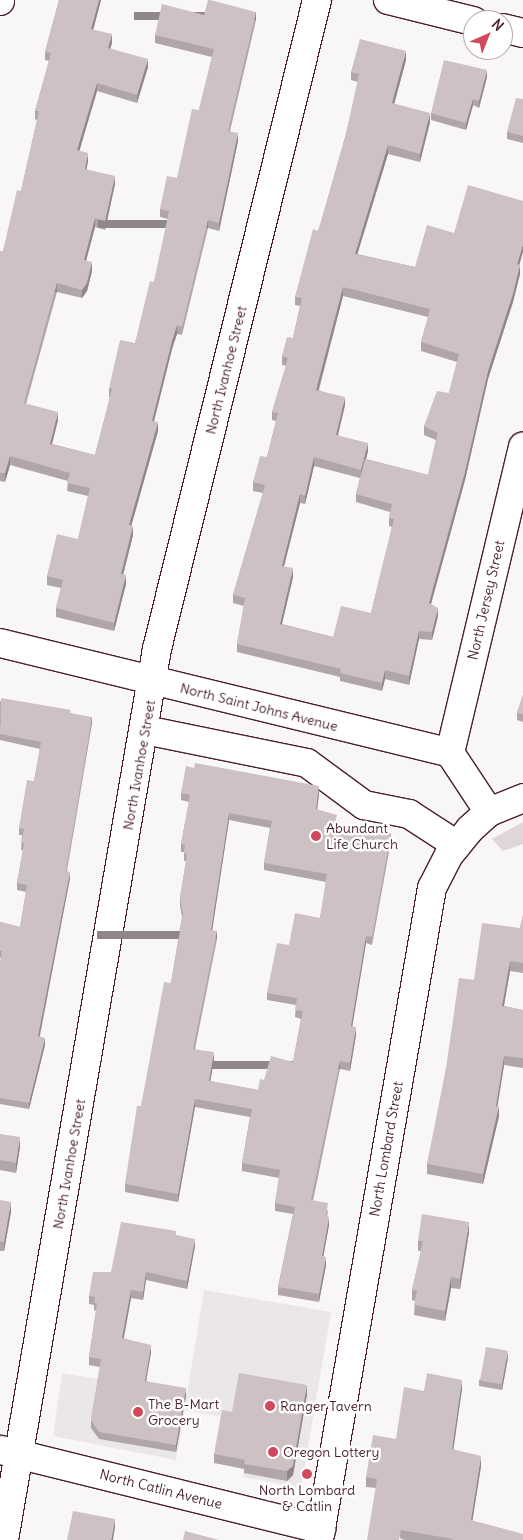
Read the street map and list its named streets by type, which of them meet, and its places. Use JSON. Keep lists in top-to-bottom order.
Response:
{
  "streets": {
    "street": [
      "North Ivanhoe Street",
      "North Jersey Street",
      "North Saint Johns Avenue",
      "North Lombard Street",
      "North Catlin Avenue"
    ]
  },
  "crossings": [
    ["North Ivanhoe Street", "North Saint Johns Avenue"],
    ["North Ivanhoe Street", "North Catlin Avenue"],
    ["North Jersey Street", "North Saint Johns Avenue"],
    ["North Lombard Street", "North Catlin Avenue"]
  ],
  "places": [
    "Abundant Life Church",
    "Ranger Tavern",
    "The B-Mart Grocery",
    "Oregon Lottery",
    "North Lombard & Catlin"
  ],
  "north": "top right"
}
